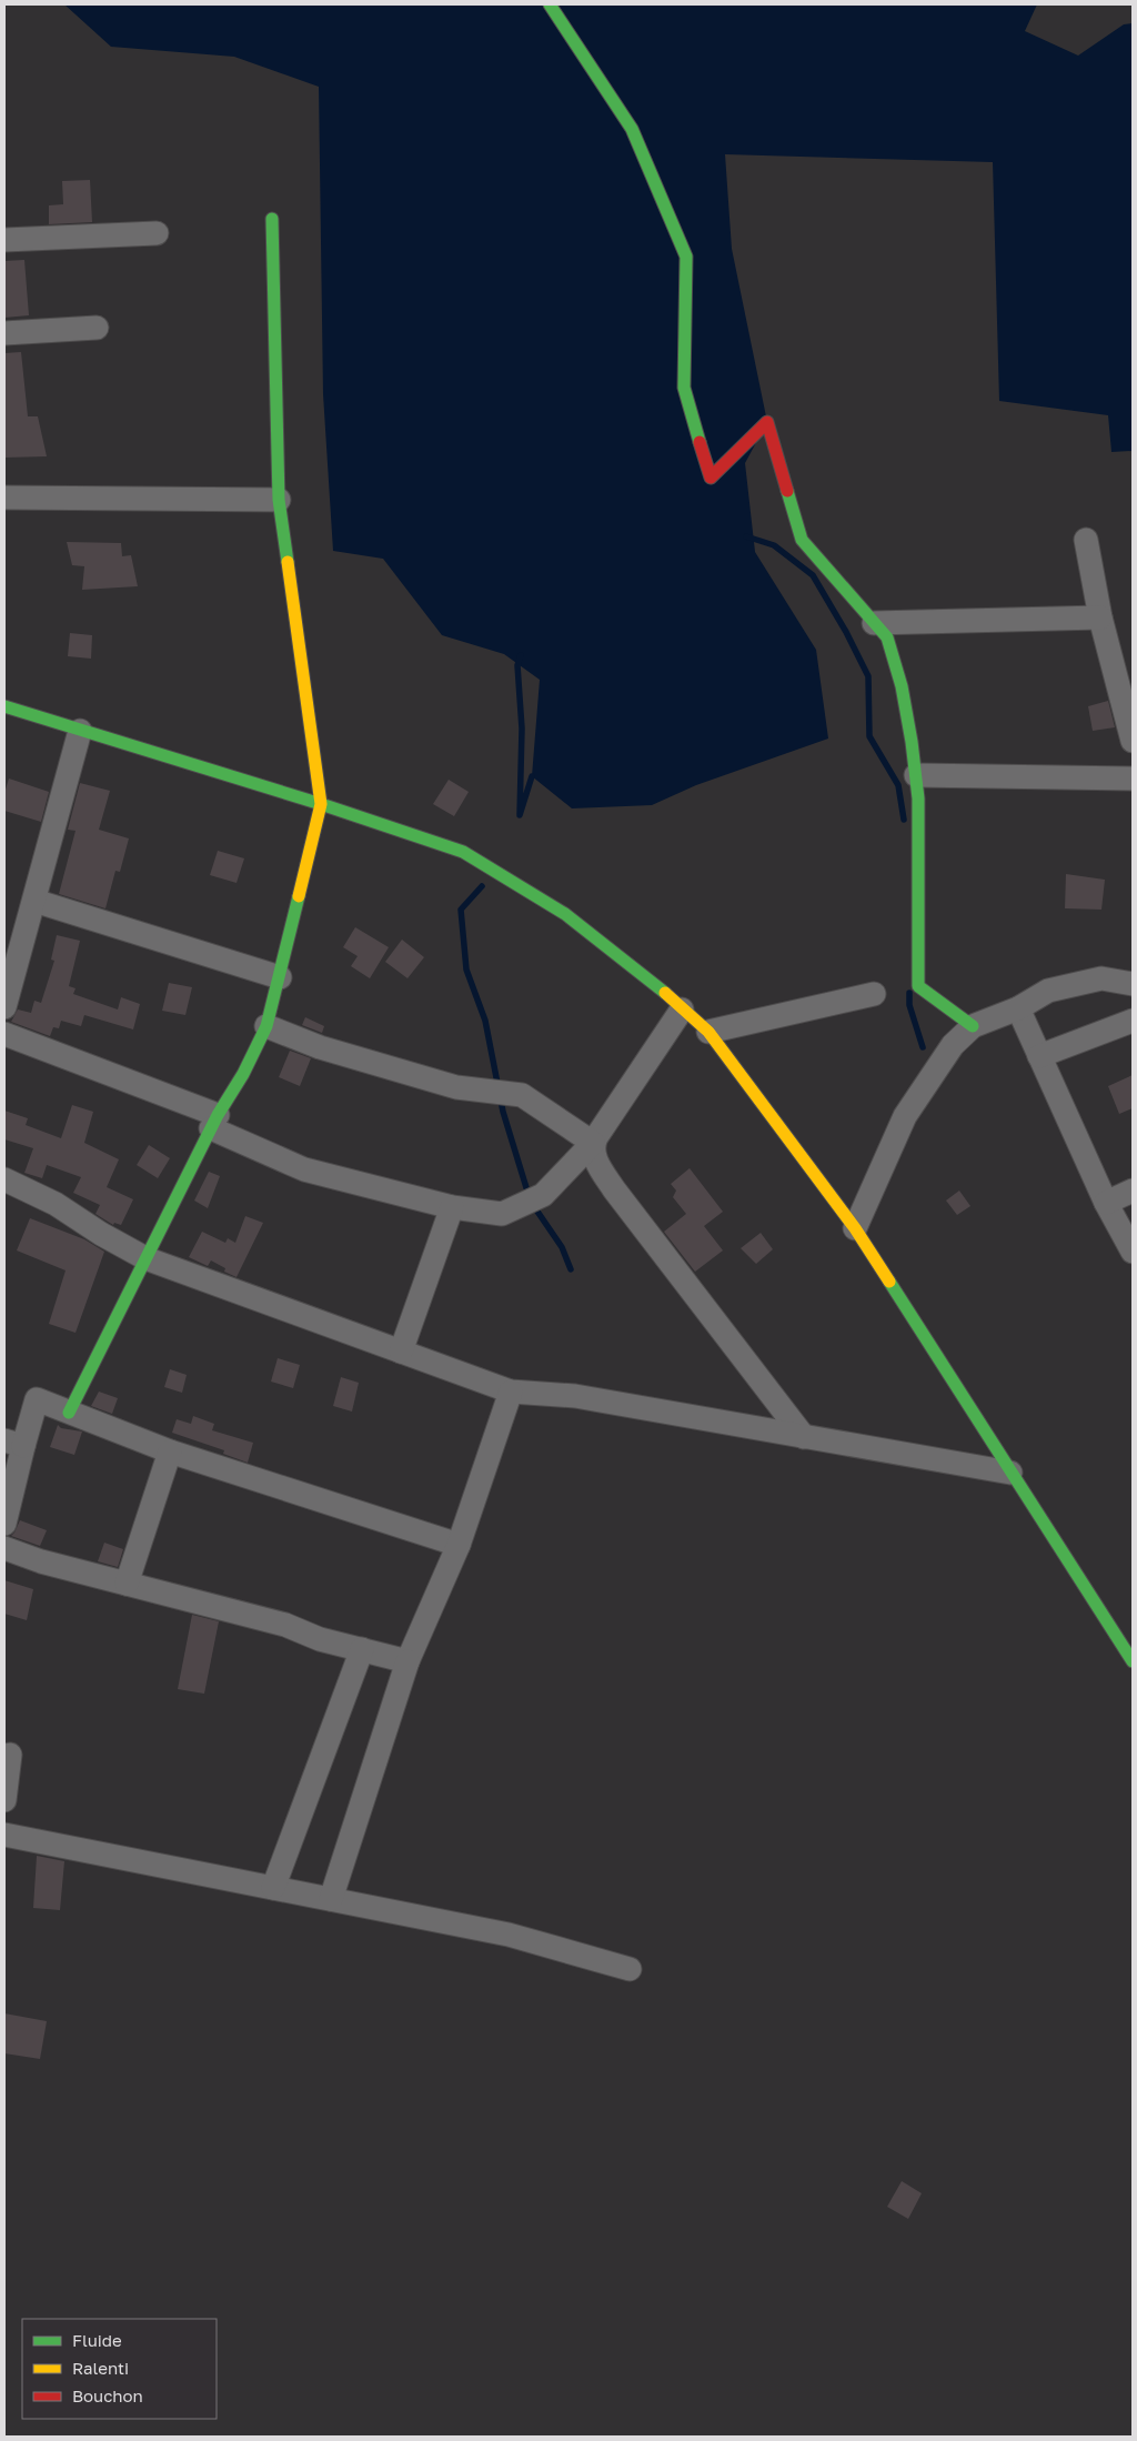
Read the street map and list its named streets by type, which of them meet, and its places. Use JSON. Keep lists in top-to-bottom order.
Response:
{
  "legend": ["Fluide", "Ralenti", "Bouchon"]
}
